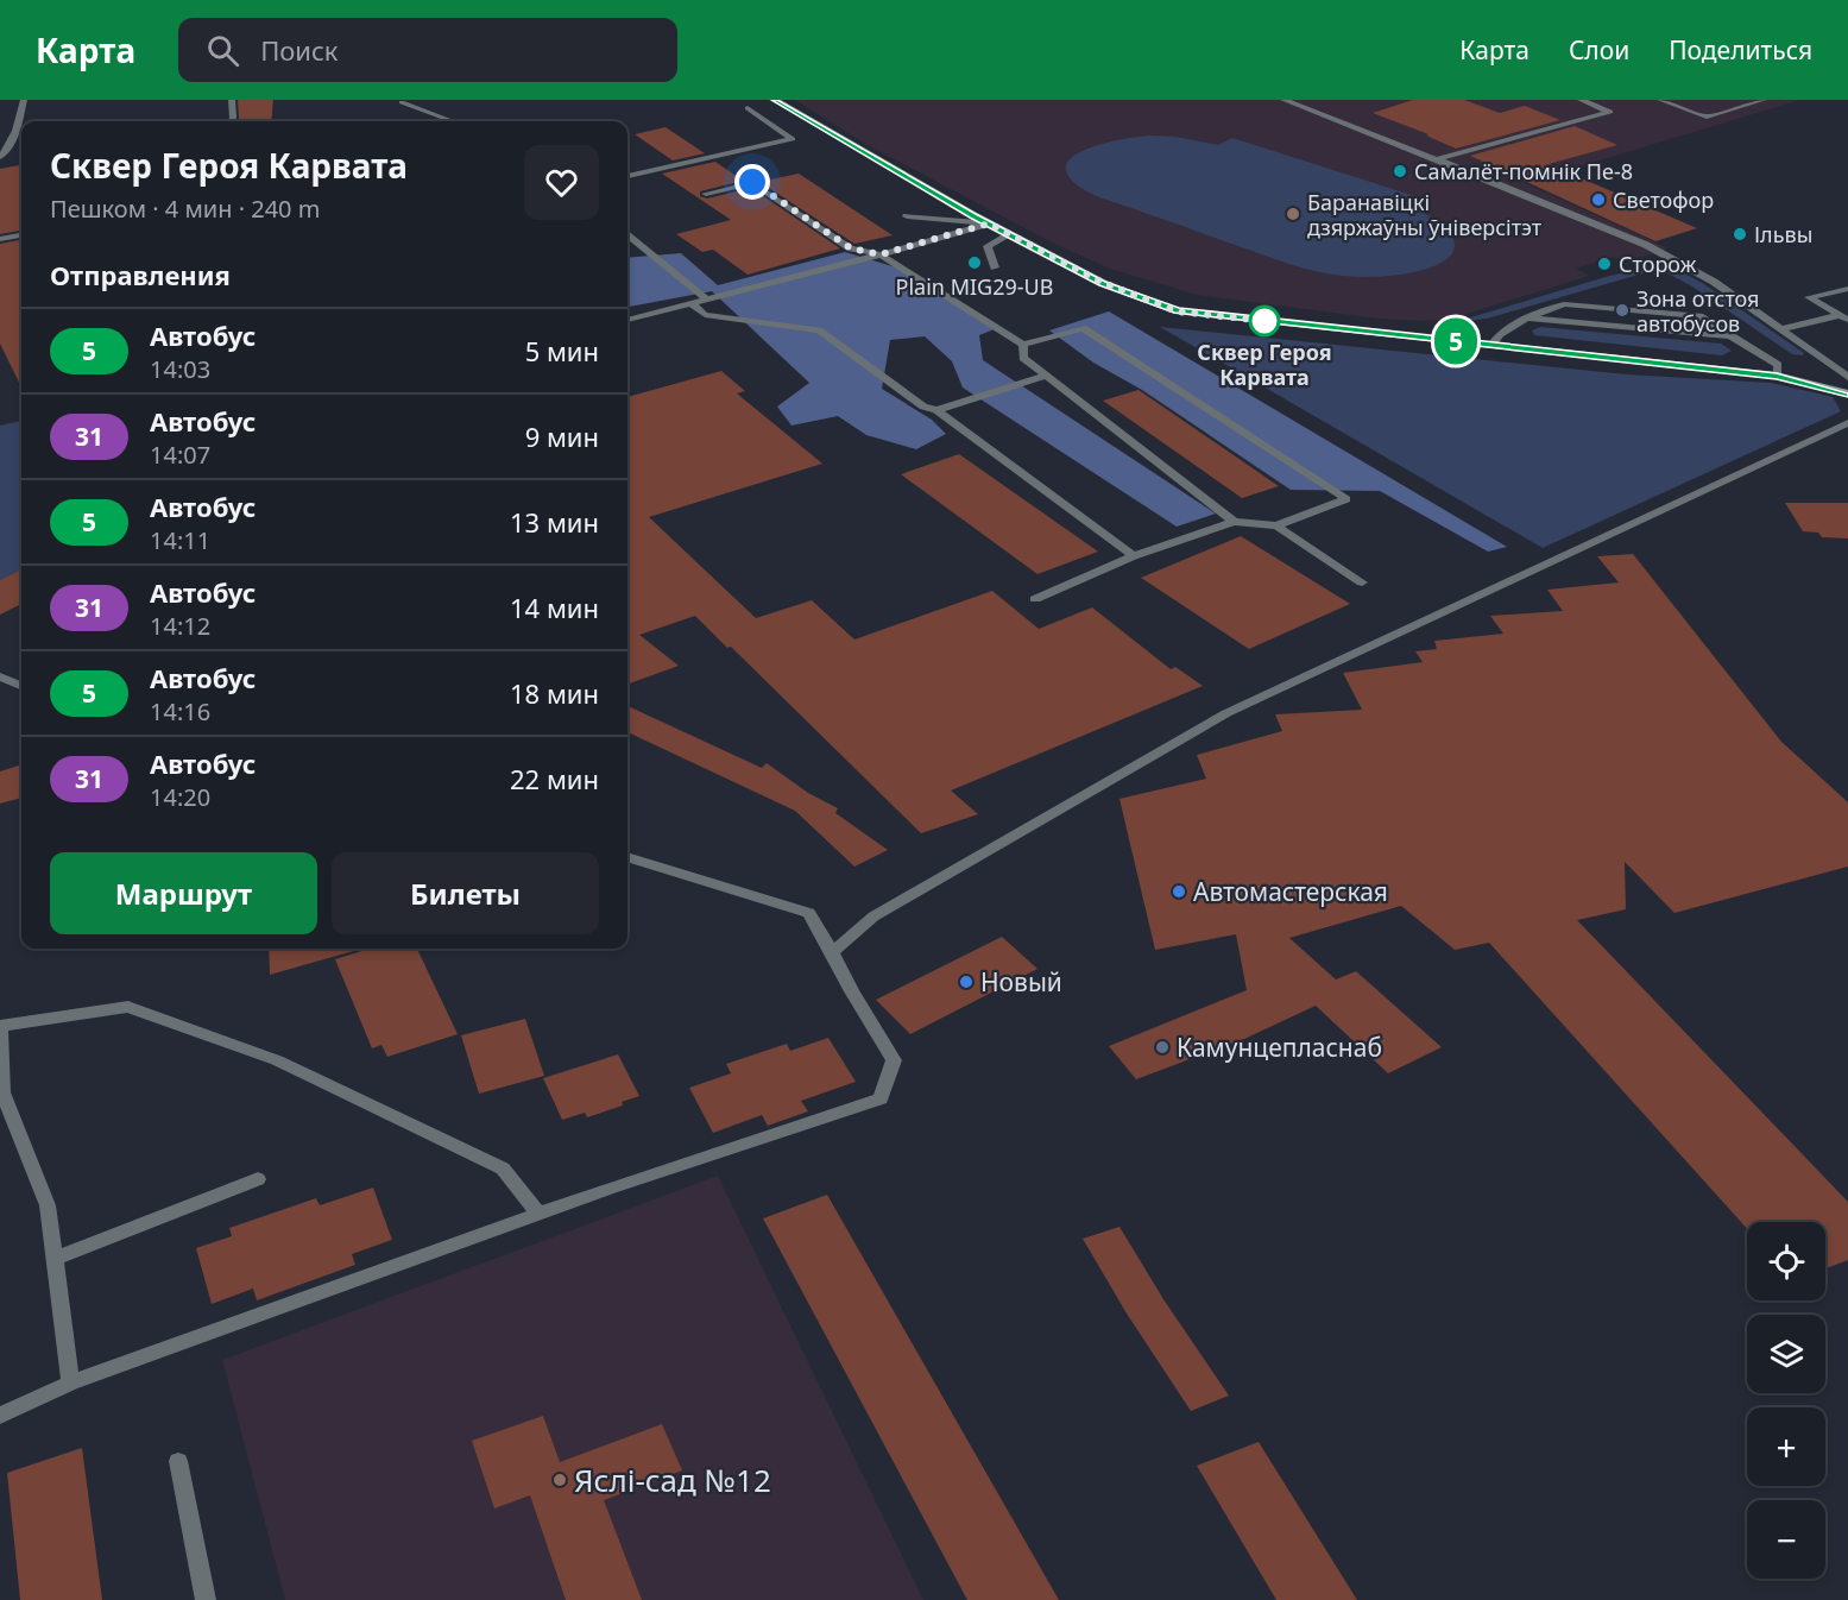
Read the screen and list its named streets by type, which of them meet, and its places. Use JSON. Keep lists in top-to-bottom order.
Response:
{
  "places": [
    "Самалёт-помнік Пе-8",
    "Светофор",
    "Баранавіцкі дзяржаўны ўніверсітэт",
    "Ільвы",
    "Plain MIG29-UB",
    "Сторож",
    "Зона отстоя автобусов",
    "Сквер Героя Карвата",
    "Автомастерская",
    "Новый",
    "Камунцепласнаб",
    "Яслі-сад №12"
  ],
  "lines": ["bus line 5"],
  "page": {
    "header": "Карта",
    "search": "Поиск",
    "nav": ["Карта", "Слои", "Поделиться"],
    "on_map": "5",
    "heading": [
      ["Сквер Героя Карвата", "Пешком · 4 мин · 240 m"],
      "Отправления"
    ],
    "list": [
      {
        "mark": "5",
        "name": "Автобус",
        "note": "14:03",
        "value": "5 мин"
      },
      {
        "mark": "31",
        "name": "Автобус",
        "note": "14:07",
        "value": "9 мин"
      },
      {
        "mark": "5",
        "name": "Автобус",
        "note": "14:11",
        "value": "13 мин"
      },
      {
        "mark": "31",
        "name": "Автобус",
        "note": "14:12",
        "value": "14 мин"
      },
      {
        "mark": "5",
        "name": "Автобус",
        "note": "14:16",
        "value": "18 мин"
      },
      {
        "mark": "31",
        "name": "Автобус",
        "note": "14:20",
        "value": "22 мин"
      }
    ],
    "buttons": ["Маршрут", "Билеты"],
    "map_buttons": ["+", "−"]
  }
}
